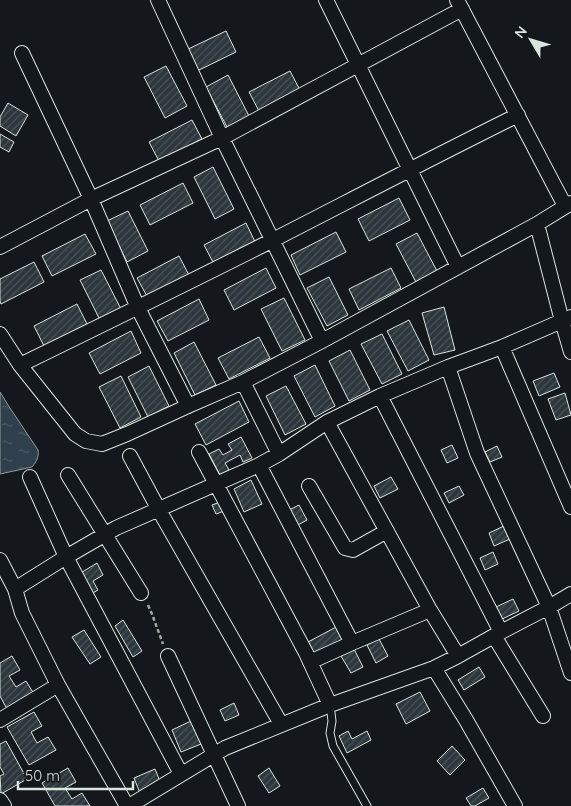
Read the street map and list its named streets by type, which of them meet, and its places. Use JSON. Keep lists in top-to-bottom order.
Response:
{
  "scale_bar": "50 m",
  "north": "top left"
}
